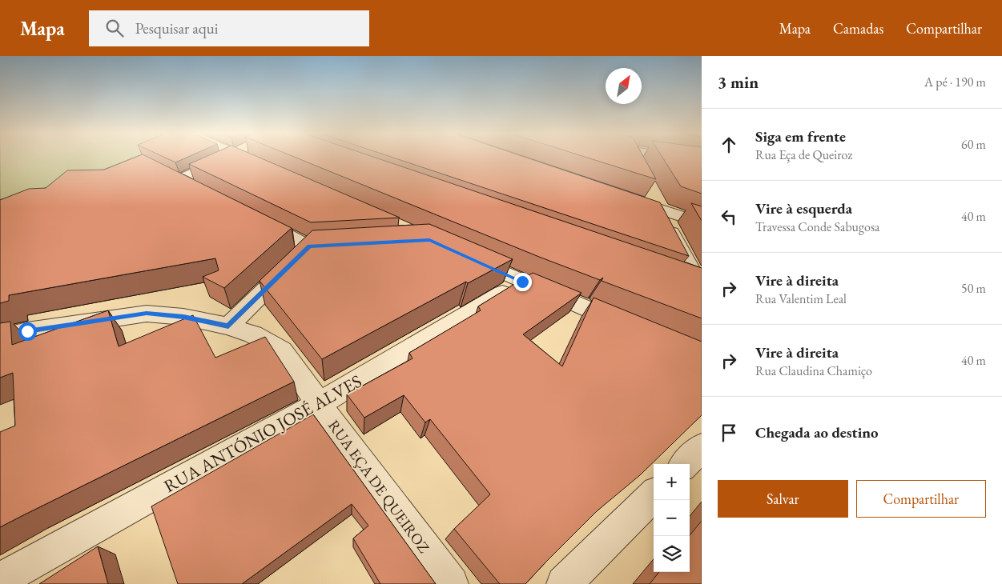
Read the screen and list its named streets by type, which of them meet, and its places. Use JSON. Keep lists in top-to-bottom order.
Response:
{
  "streets": {
    "street": ["RUA ANTÓNIO JOSÉ ALVES", "RUA EÇA DE QUEIROZ"]
  },
  "crossings": [
    ["RUA ANTÓNIO JOSÉ ALVES", "RUA EÇA DE QUEIROZ"]
  ],
  "north": "top right",
  "page": {
    "header": "Mapa",
    "search": "Pesquisar aqui",
    "nav": ["Mapa", "Camadas", "Compartilhar"],
    "heading": ["3 min", "A pé · 190 m"],
    "list": [
      ["Siga em frente", "Rua Eça de Queiroz", "60 m"],
      ["Vire à esquerda", "Travessa Conde Sabugosa", "40 m"],
      ["Vire à direita", "Rua Valentim Leal", "50 m"],
      ["Vire à direita", "Rua Claudina Chamiço", "40 m"],
      "Chegada ao destino"
    ],
    "map_buttons": ["+", "−"],
    "buttons": ["Salvar", "Compartilhar"]
  }
}
